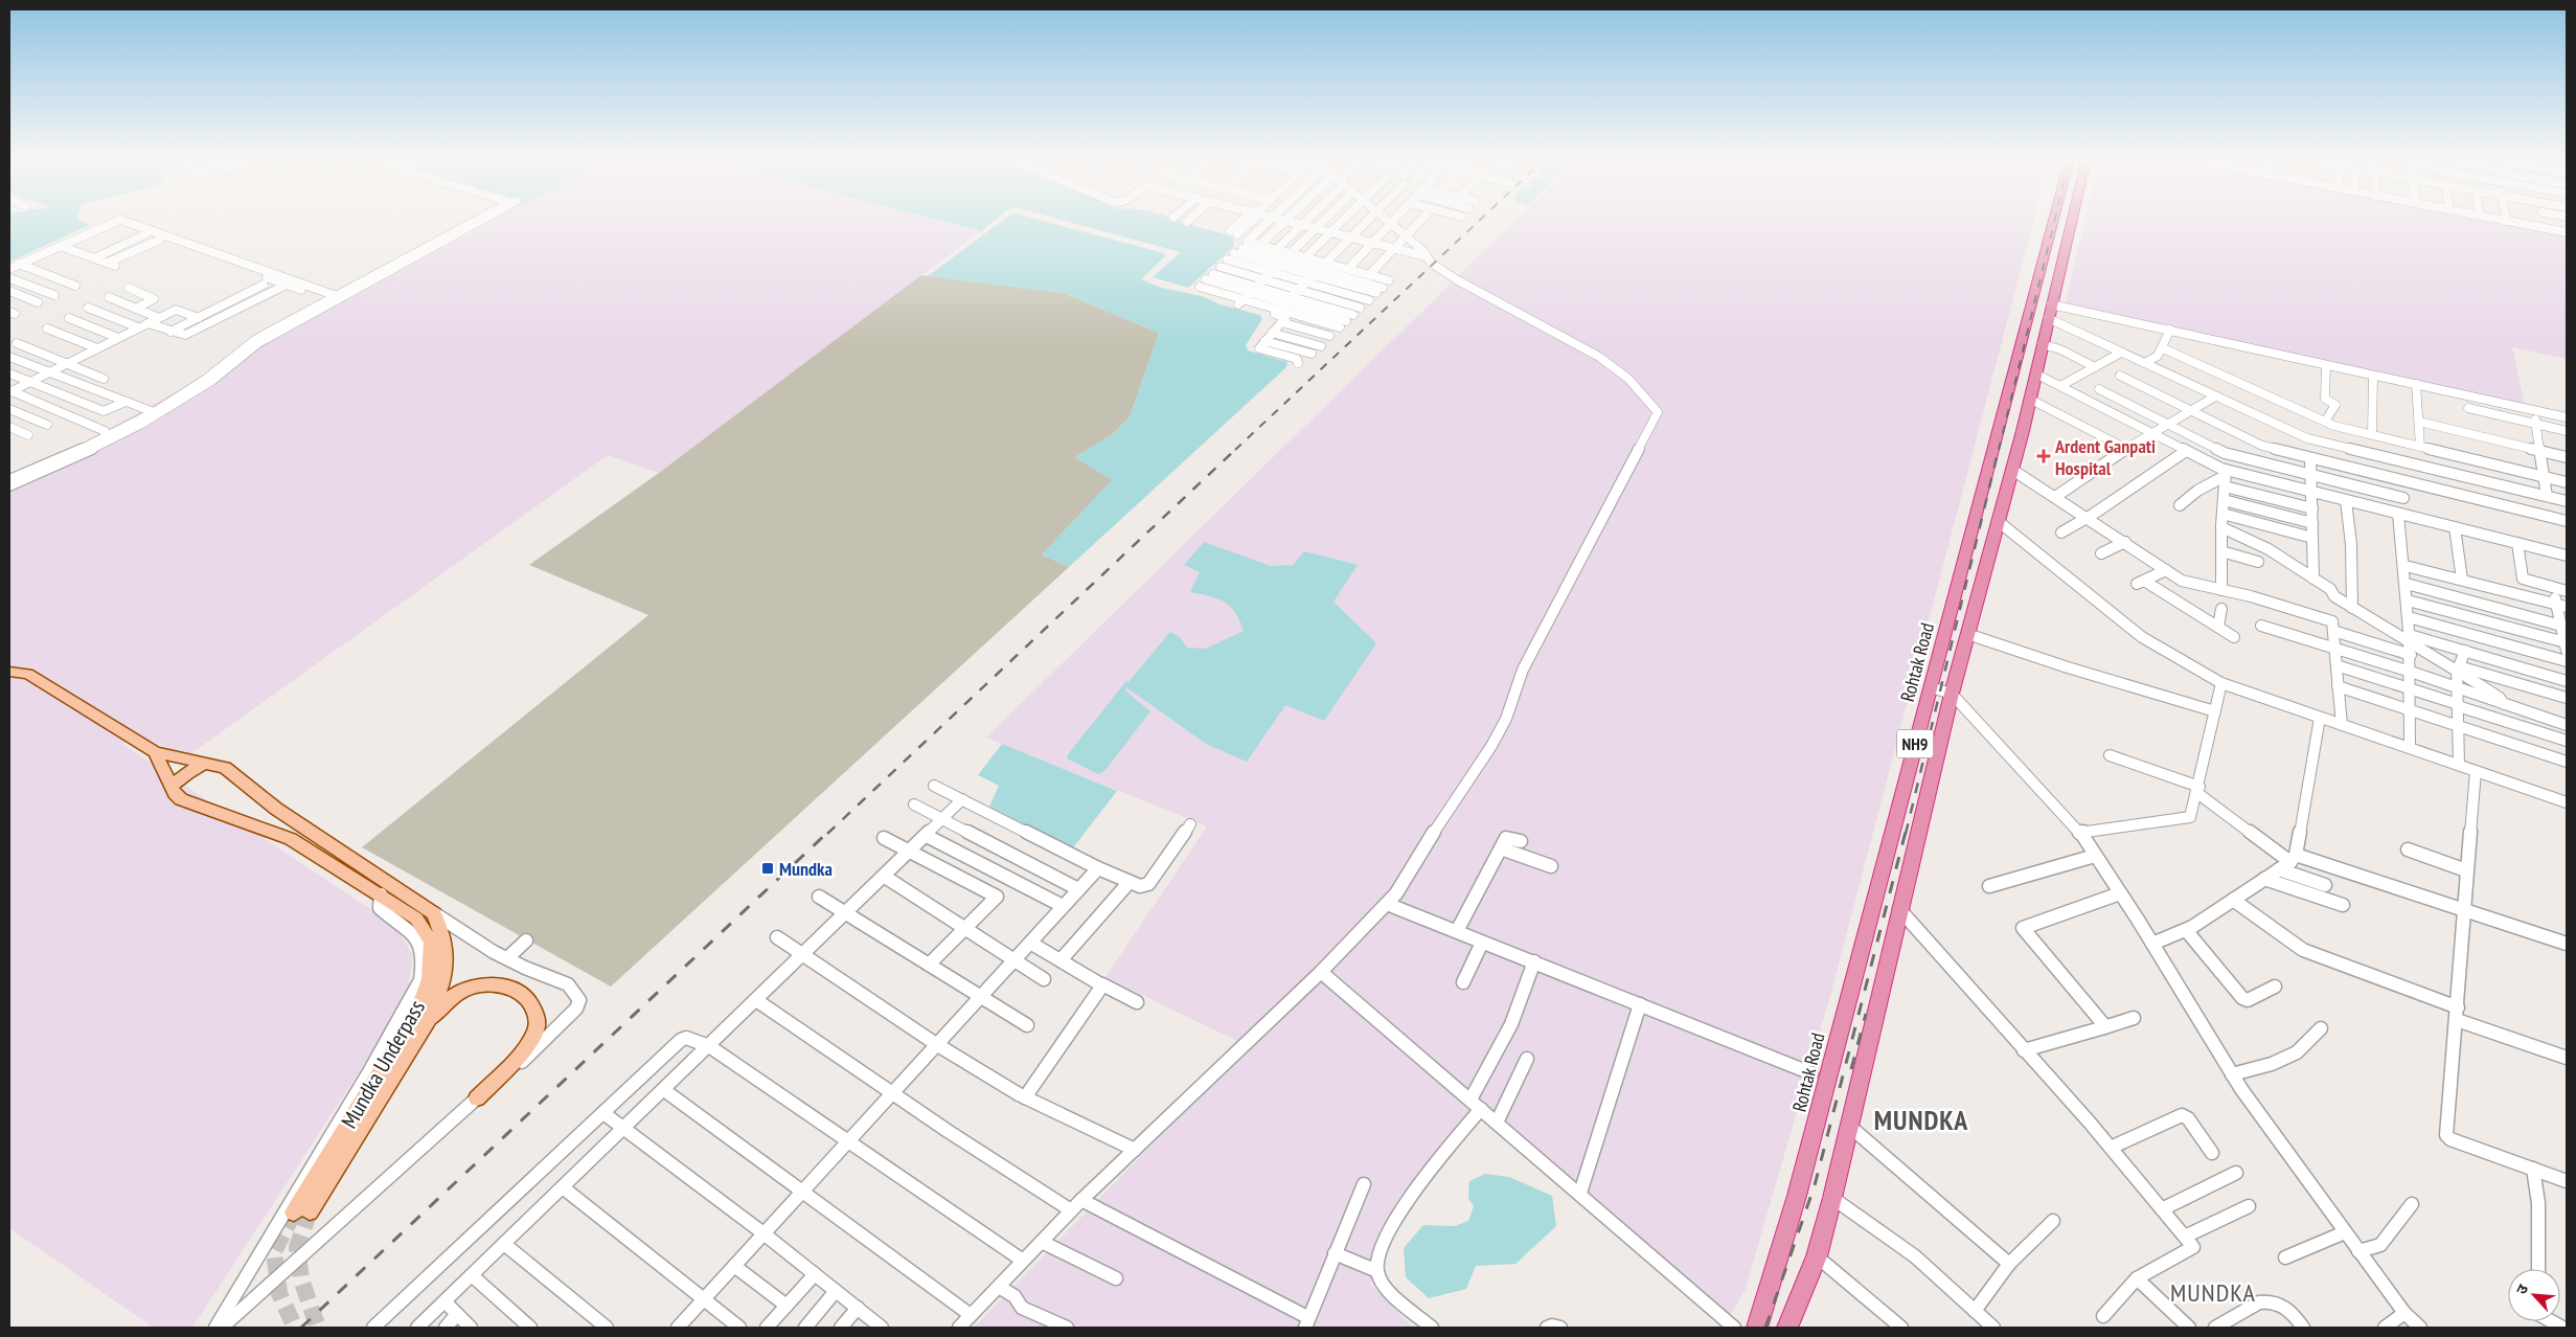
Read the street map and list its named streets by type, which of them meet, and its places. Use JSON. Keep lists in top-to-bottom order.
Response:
{
  "streets": {
    "highway": ["Rohtak Road", "NH9"],
    "main road": ["Mundka Underpass"]
  },
  "districts": ["MUNDKA", "MUNDKA"],
  "places": {
    "health": ["Ardent Ganpati Hospital"],
    "transit": ["Mundka"]
  },
  "north": "top left"
}
